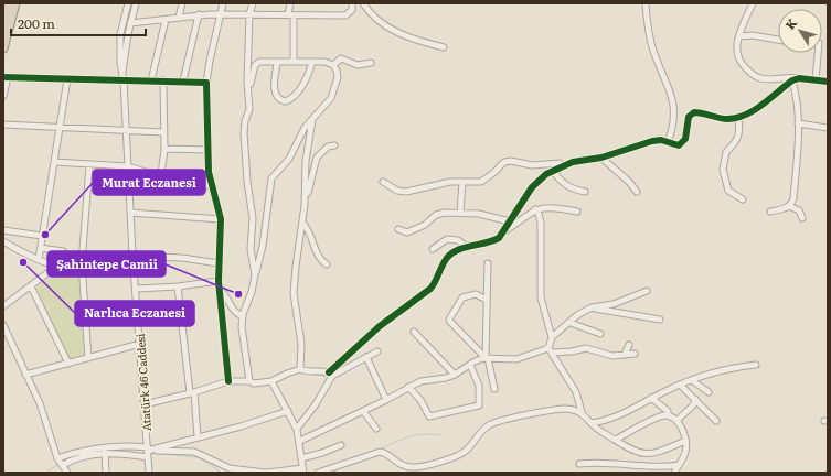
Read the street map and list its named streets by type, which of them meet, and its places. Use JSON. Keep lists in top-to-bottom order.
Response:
{
  "streets": {
    "street": ["Atatürk 46 Caddesi"]
  },
  "places": ["Murat Eczanesi", "Narlıca Eczanesi", "Şahintepe Camii"],
  "scale_bar": "200 m",
  "north": "top left"
}
